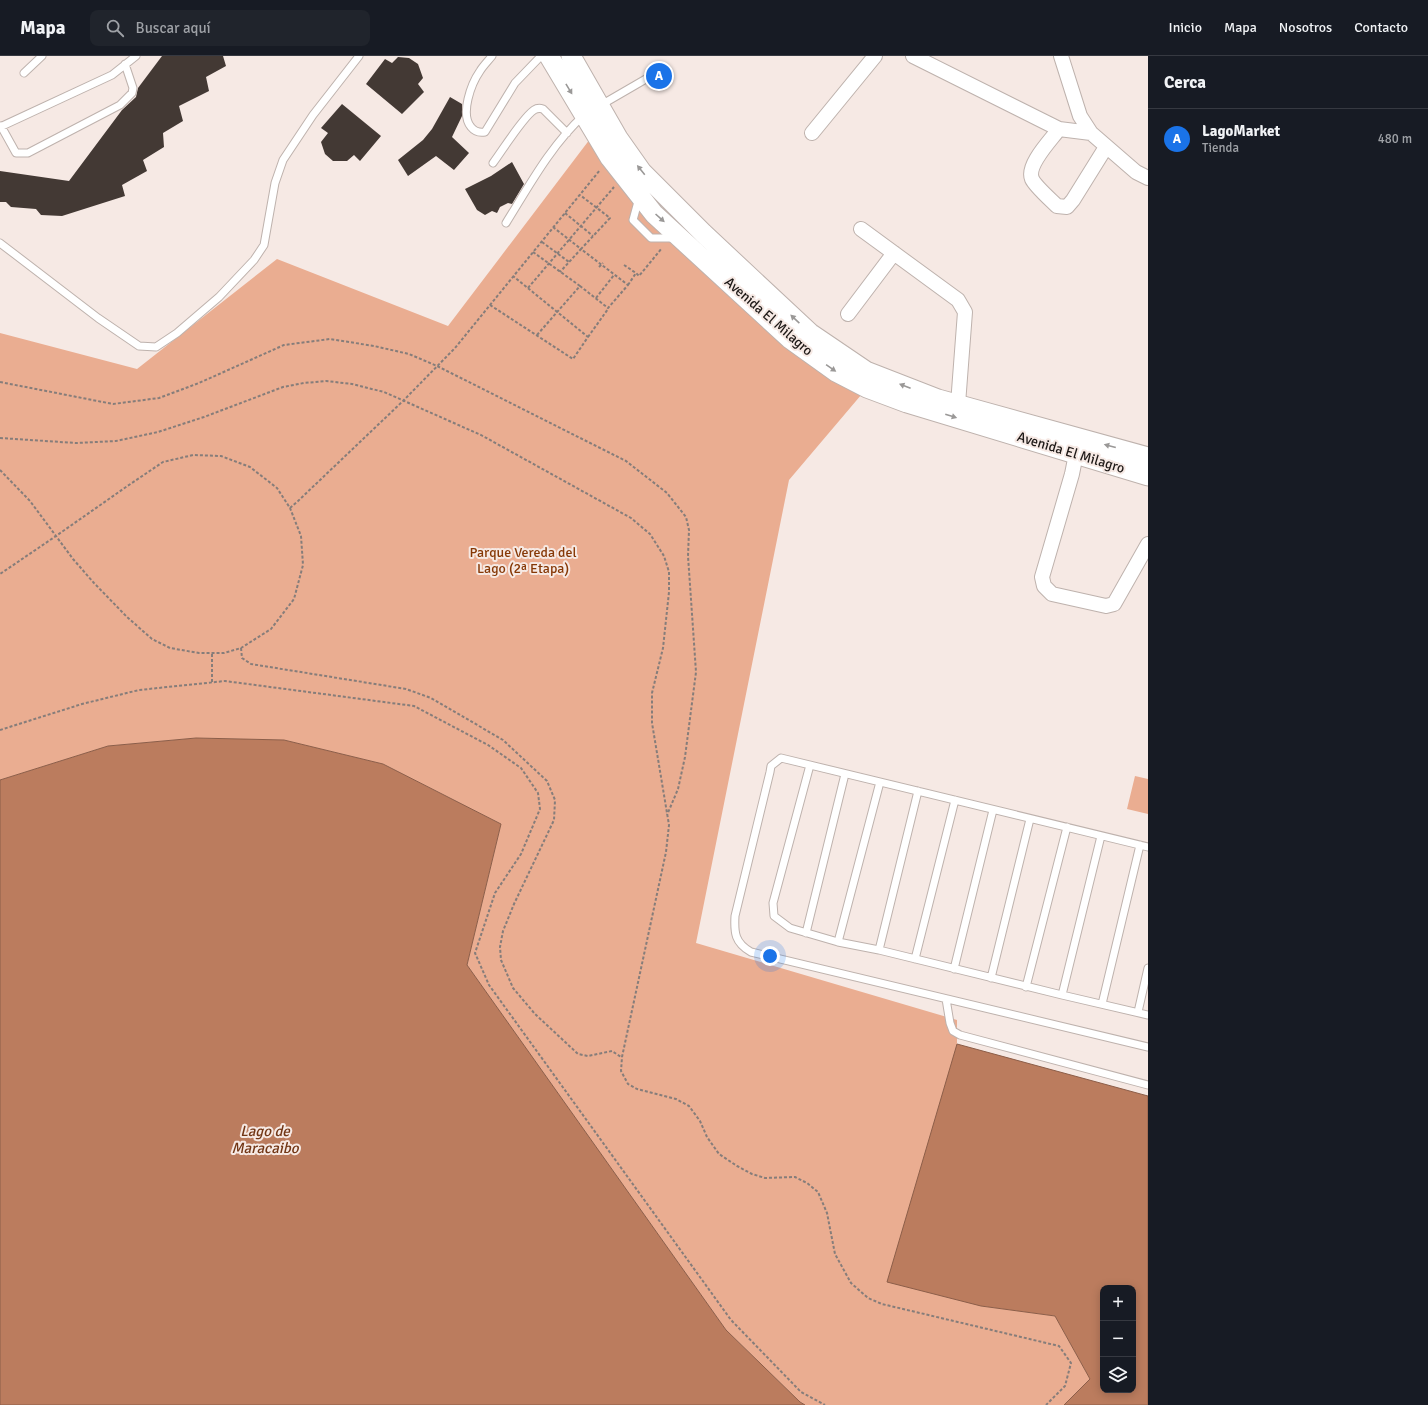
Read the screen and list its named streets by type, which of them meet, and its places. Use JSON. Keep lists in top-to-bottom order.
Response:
{
  "streets": {
    "main road": ["Avenida El Milagro"]
  },
  "water": ["Lago de Maracaibo"],
  "parks": ["Parque Vereda del Lago (2ª Etapa)"],
  "page": {
    "header": "Mapa",
    "search": "Buscar aquí",
    "nav": [
      "Inicio",
      "Mapa",
      "Nosotros",
      "Contacto"
    ],
    "heading": "Cerca",
    "pins": "A",
    "list": [
      {
        "mark": "A",
        "name": "LagoMarket",
        "note": "Tienda",
        "value": "480 m"
      }
    ],
    "map_buttons": ["+", "−"]
  }
}
